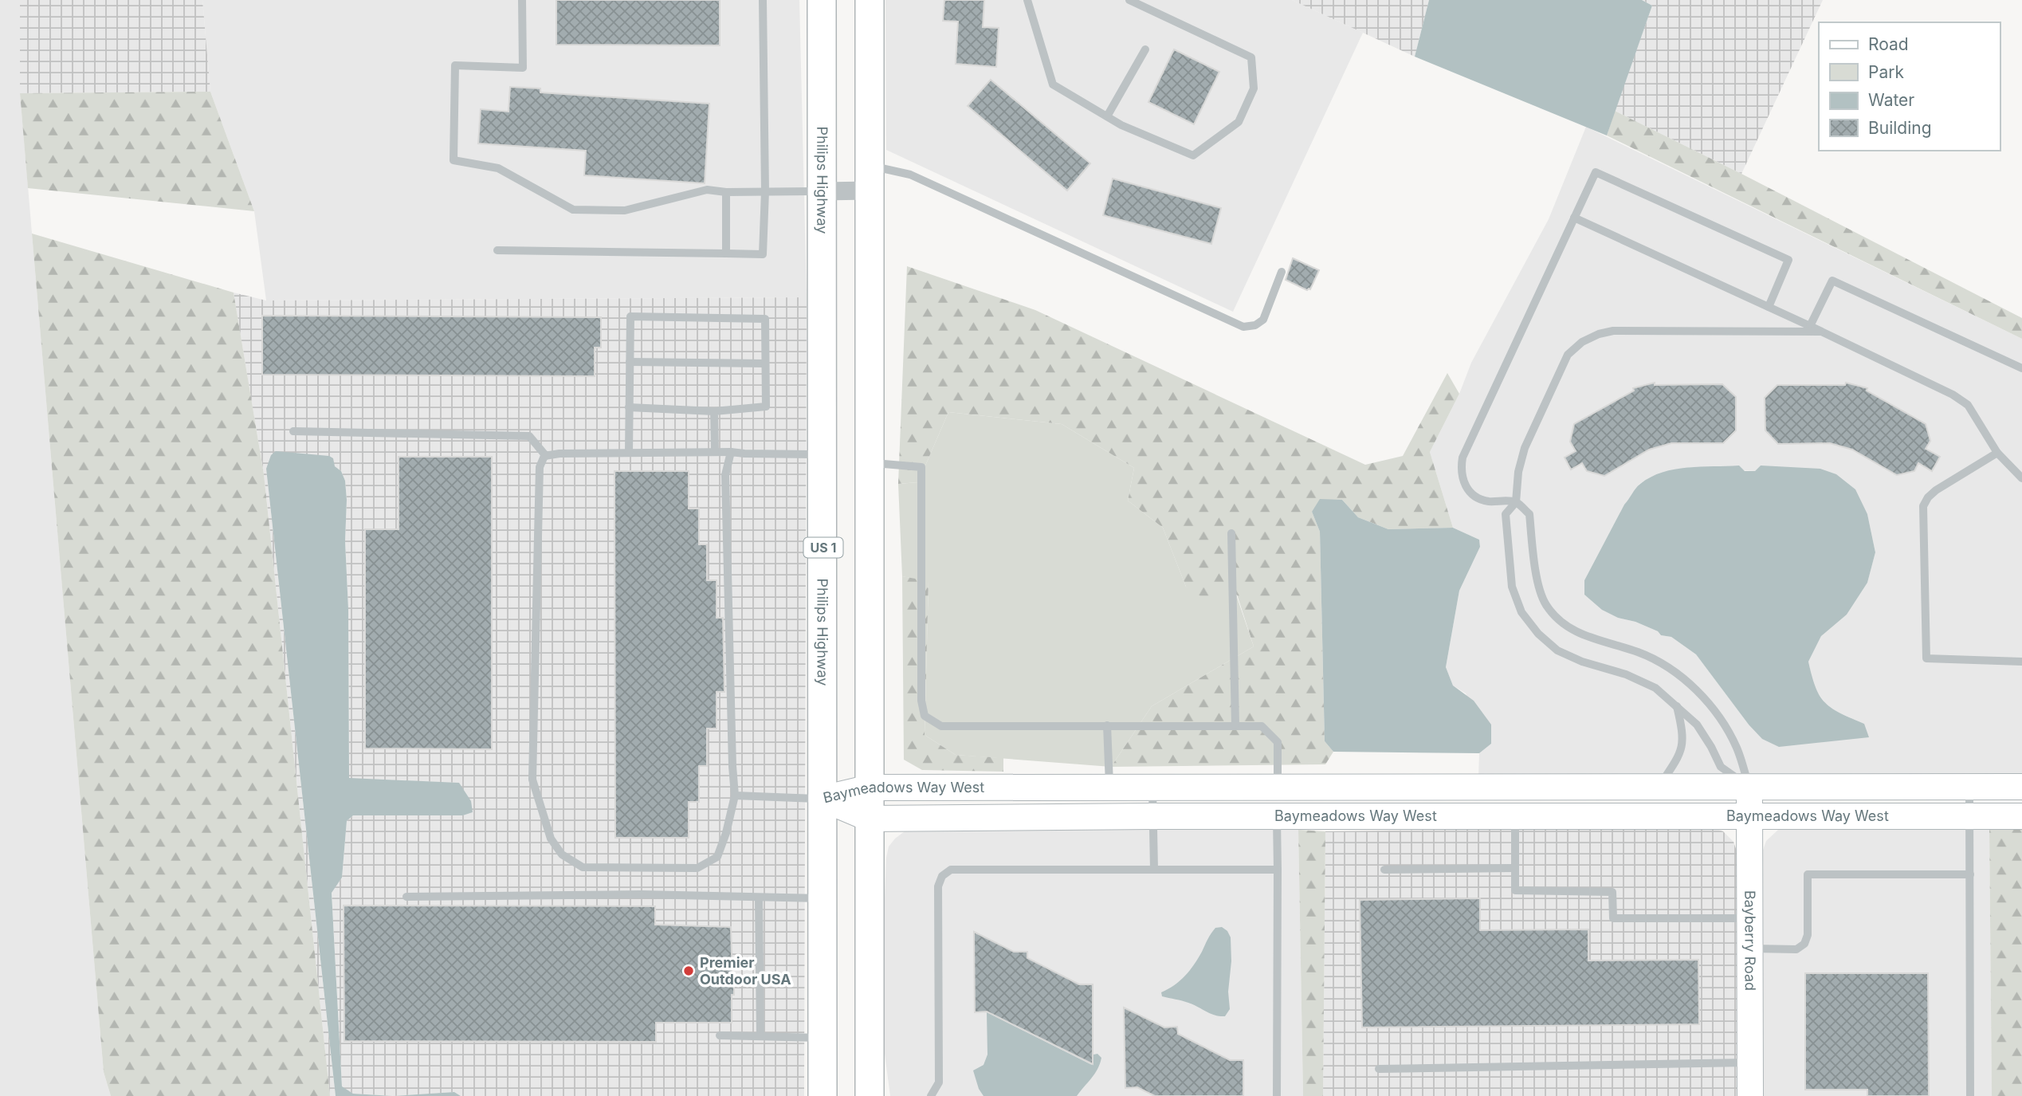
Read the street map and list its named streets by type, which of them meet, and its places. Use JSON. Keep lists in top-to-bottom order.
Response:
{
  "streets": {
    "main road": ["Philips Highway", "US 1"],
    "street": ["Baymeadows Way West", "Bayberry Road"]
  },
  "crossings": [
    ["Philips Highway", "Baymeadows Way West"],
    ["Baymeadows Way West", "Bayberry Road"]
  ],
  "places": ["Premier Outdoor USA"],
  "legend": [
    "Road",
    "Park",
    "Water",
    "Building"
  ]
}
